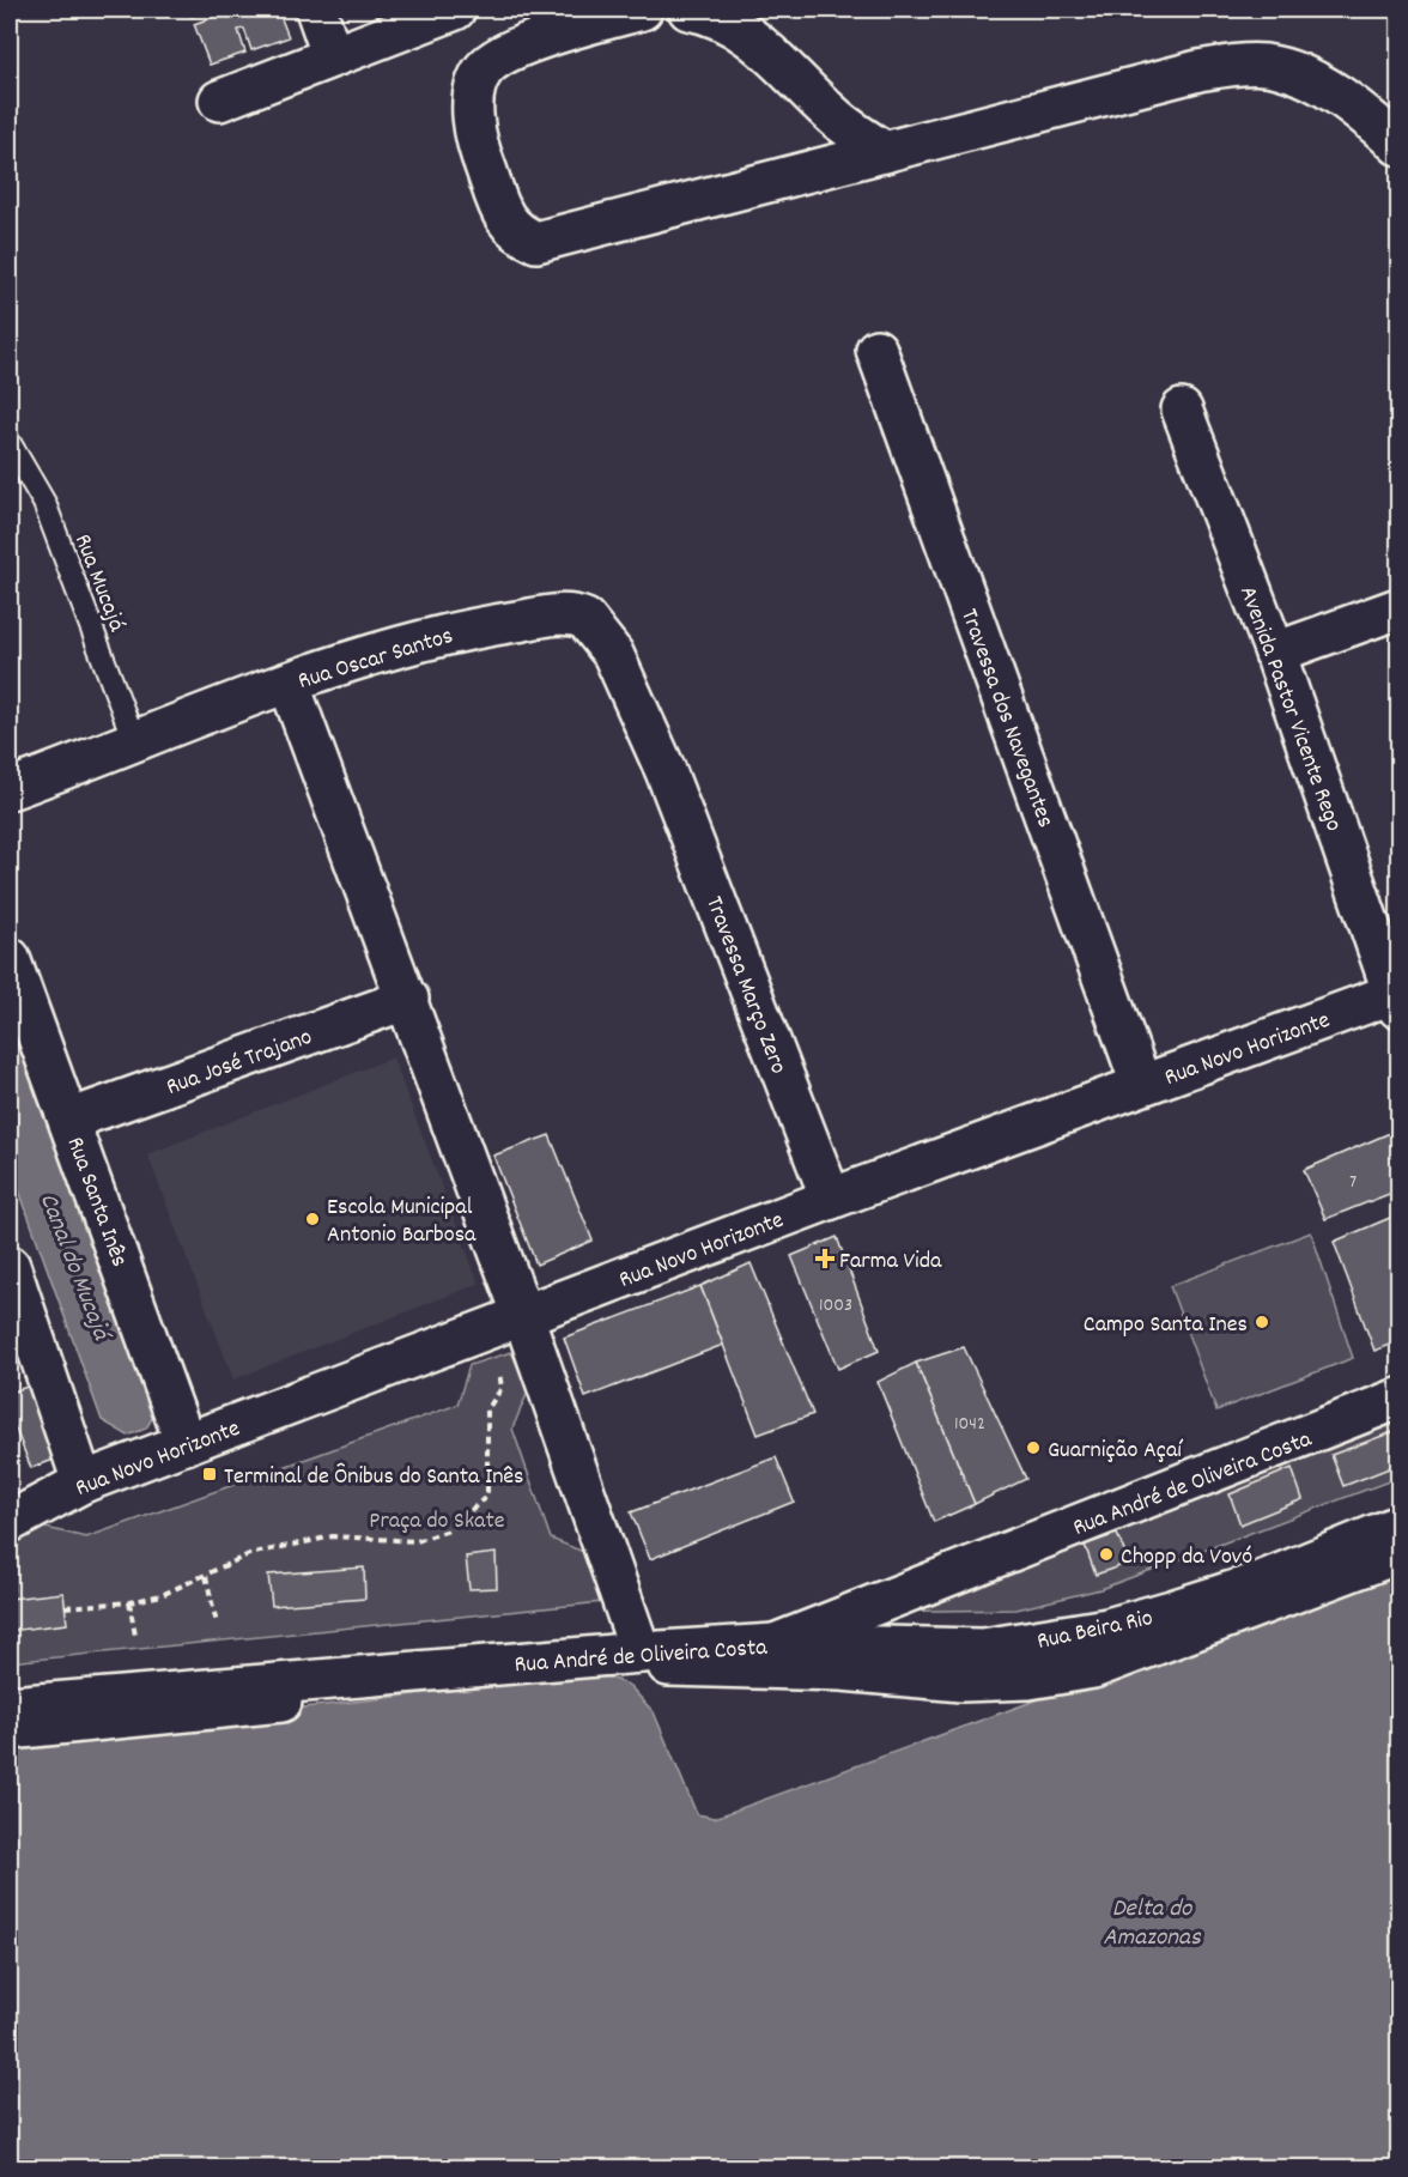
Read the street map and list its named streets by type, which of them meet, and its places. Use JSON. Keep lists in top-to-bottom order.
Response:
{
  "streets": {
    "street": [
      "Rua Oscar Santos",
      "Avenida Pastor Vicente Rego",
      "Travessa dos Navegantes",
      "Travessa Março Zero",
      "Rua Novo Horizonte",
      "Rua José Trajano",
      "Rua Santa Inês",
      "Rua André de Oliveira Costa",
      "Rua Beira Rio"
    ],
    "lane": ["Rua Mucajá"]
  },
  "crossings": [
    ["Rua Mucajá", "Rua Oscar Santos"],
    ["Rua Oscar Santos", "Travessa Março Zero"],
    ["Avenida Pastor Vicente Rego", "Rua Novo Horizonte"],
    ["Travessa dos Navegantes", "Rua Novo Horizonte"],
    ["Travessa Março Zero", "Rua Novo Horizonte"],
    ["Rua Novo Horizonte", "Rua Santa Inês"],
    ["Rua José Trajano", "Rua Santa Inês"],
    ["Rua André de Oliveira Costa", "Rua Beira Rio"]
  ],
  "water": ["Canal do Mucajá", "Delta do Amazonas"],
  "parks": ["Praça do Skate"],
  "places": {
    "other": [
      "Escola Municipal Antonio Barbosa",
      "Campo Santa Ines",
      "Guarnição Açaí",
      "Chopp da Vovó"
    ],
    "health": ["Farma Vida"],
    "transit": ["Terminal de Ônibus do Santa Inês"]
  },
  "house_numbers": ["7", "1003", "1042"]
}
